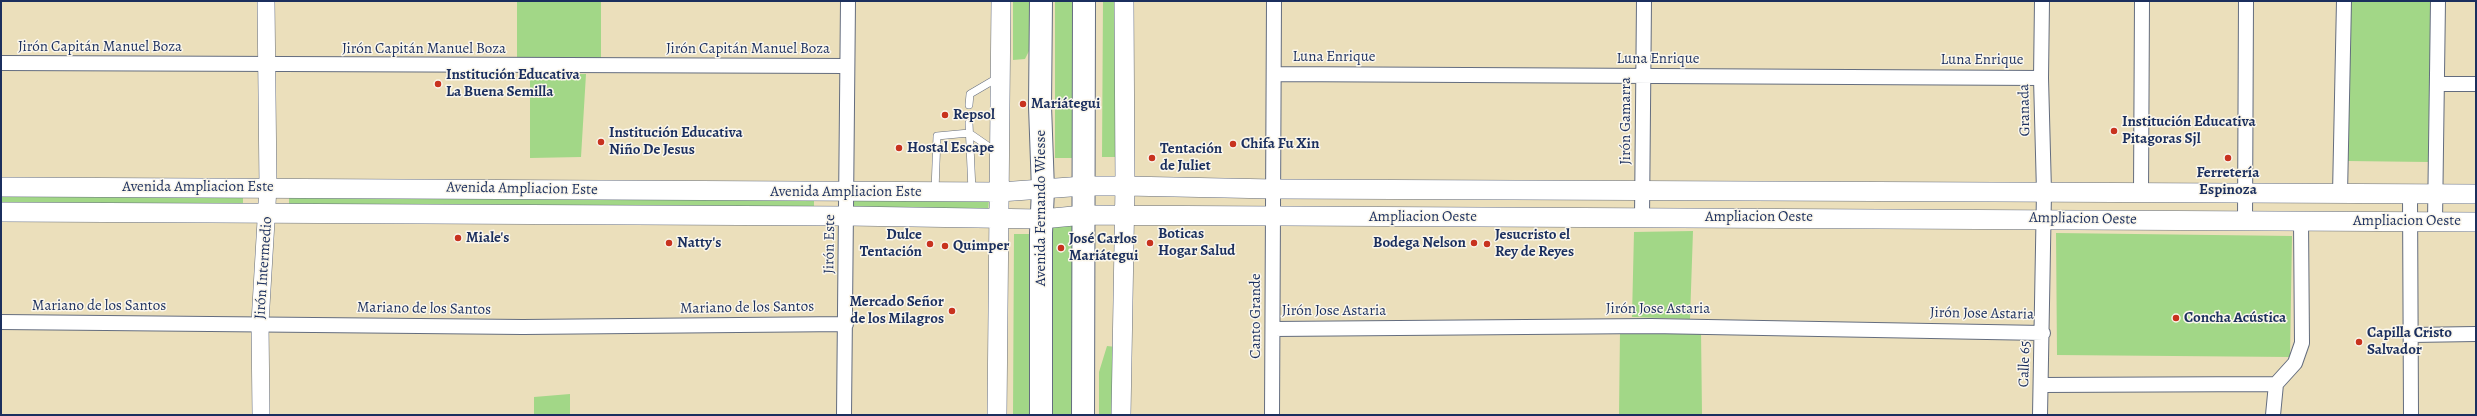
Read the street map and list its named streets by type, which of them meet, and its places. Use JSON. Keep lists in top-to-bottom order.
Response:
{
  "streets": {
    "main road": ["Avenida Ampliacion Este", "Avenida Fernando Wiesse", "Ampliacion Oeste"],
    "street": [
      "Jirón Capitán Manuel Boza",
      "Luna Enrique",
      "Granada",
      "Jirón Gamarra",
      "Jirón Este",
      "Jirón Intermedio",
      "Mariano de los Santos",
      "Jirón Jose Astaria",
      "Canto Grande",
      "Calle 65"
    ]
  },
  "crossings": [
    ["Jirón Capitán Manuel Boza", "Jirón Este"],
    ["Jirón Capitán Manuel Boza", "Jirón Intermedio"],
    ["Luna Enrique", "Granada"],
    ["Luna Enrique", "Jirón Gamarra"],
    ["Luna Enrique", "Canto Grande"],
    ["Granada", "Ampliacion Oeste"],
    ["Granada", "Calle 65"],
    ["Jirón Gamarra", "Ampliacion Oeste"],
    ["Avenida Ampliacion Este", "Avenida Fernando Wiesse"],
    ["Avenida Ampliacion Este", "Ampliacion Oeste"],
    ["Avenida Ampliacion Este", "Jirón Este"],
    ["Avenida Ampliacion Este", "Jirón Intermedio"],
    ["Avenida Fernando Wiesse", "Ampliacion Oeste"],
    ["Ampliacion Oeste", "Canto Grande"],
    ["Ampliacion Oeste", "Calle 65"],
    ["Jirón Este", "Mariano de los Santos"],
    ["Jirón Intermedio", "Mariano de los Santos"],
    ["Jirón Jose Astaria", "Canto Grande"],
    ["Jirón Jose Astaria", "Calle 65"]
  ],
  "places": [
    "Institución Educativa La Buena Semilla",
    "Mariátegui",
    "Repsol",
    "Institución Educativa Pitagoras Sjl",
    "Institución Educativa Niño De Jesus",
    "Chifa Fu Xin",
    "Hostal Escape",
    "Tentación de Juliet",
    "Ferretería Espinoza",
    "Miale's",
    "Natty's",
    "Boticas Hogar Salud",
    "Bodega Nelson",
    "Dulce Tentación",
    "Jesucristo el Rey de Reyes",
    "Quimper",
    "José Carlos Mariátegui",
    "Mercado Señor de los Milagros",
    "Concha Acústica",
    "Capilla Cristo Salvador"
  ]
}
